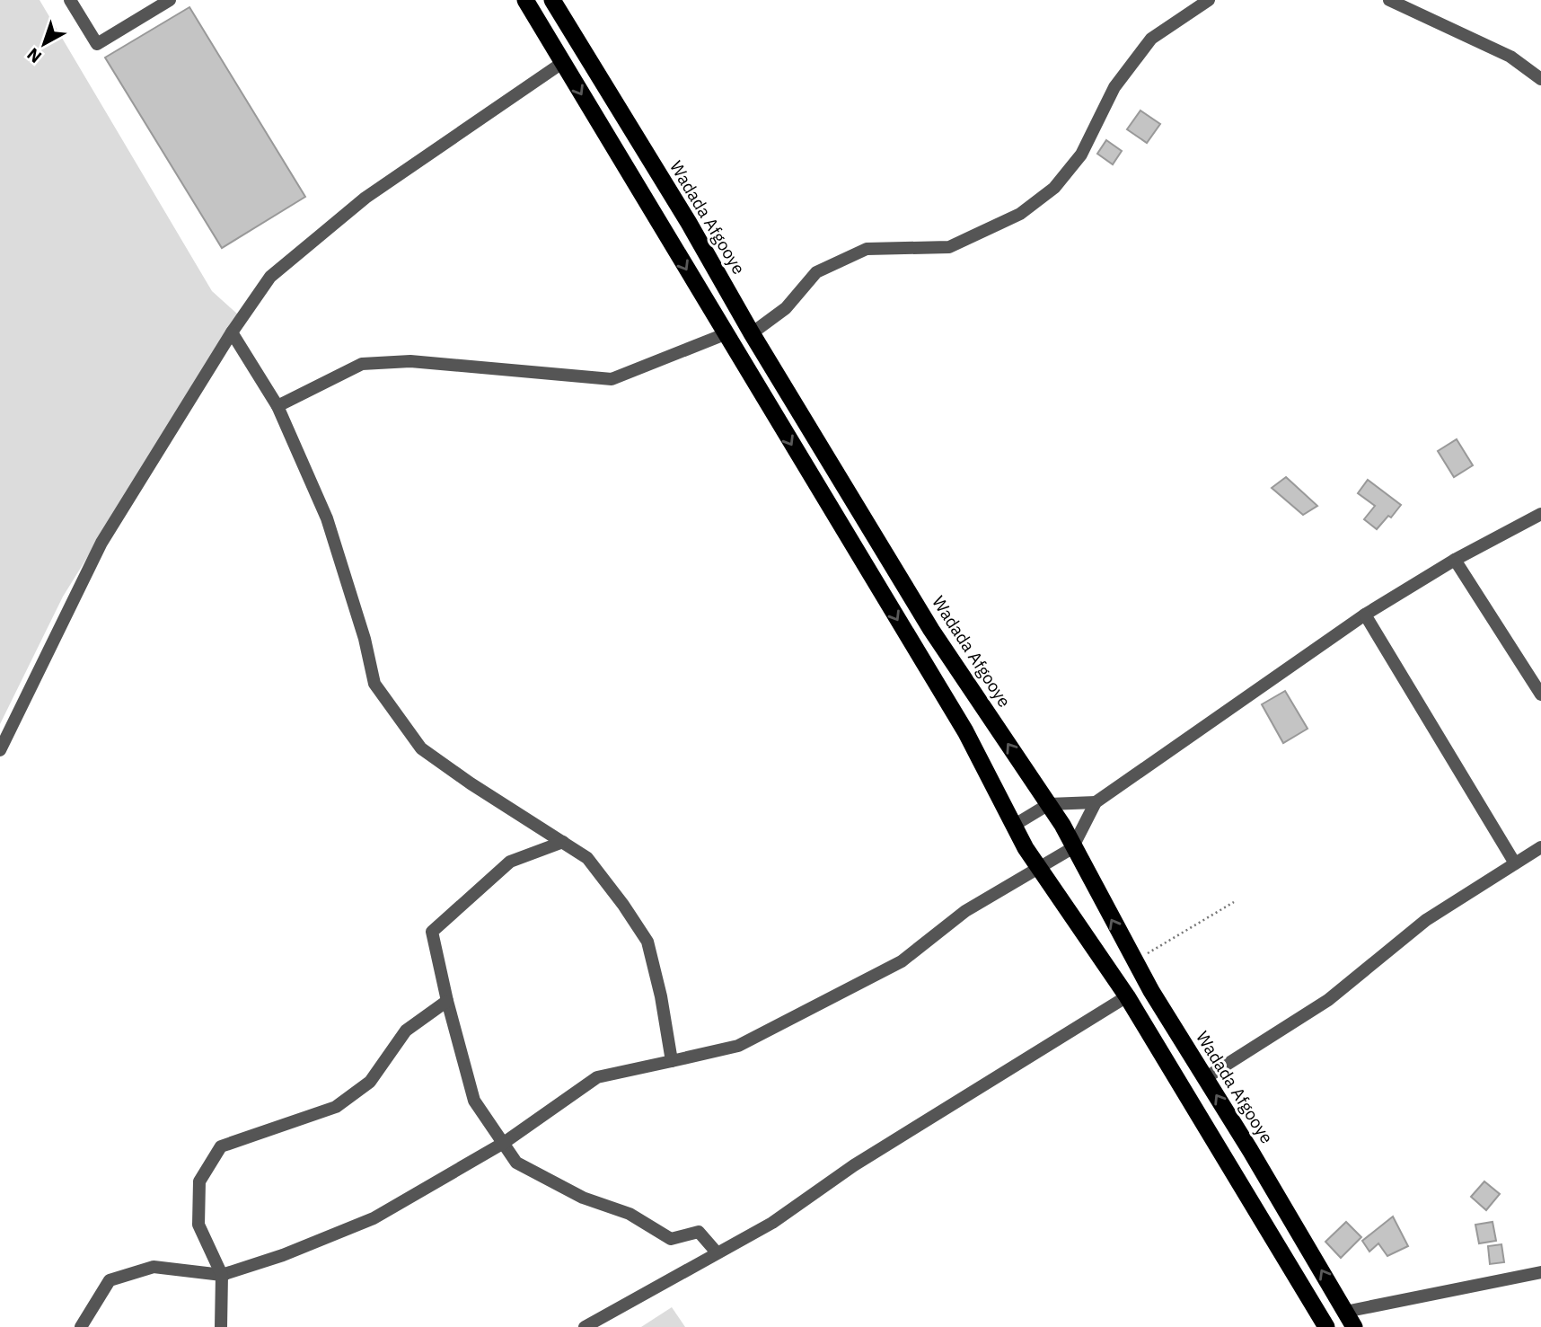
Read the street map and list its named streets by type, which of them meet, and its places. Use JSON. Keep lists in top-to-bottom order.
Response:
{
  "streets": {
    "highway": ["Wadada Afgooye"]
  },
  "north": "bottom left"
}
